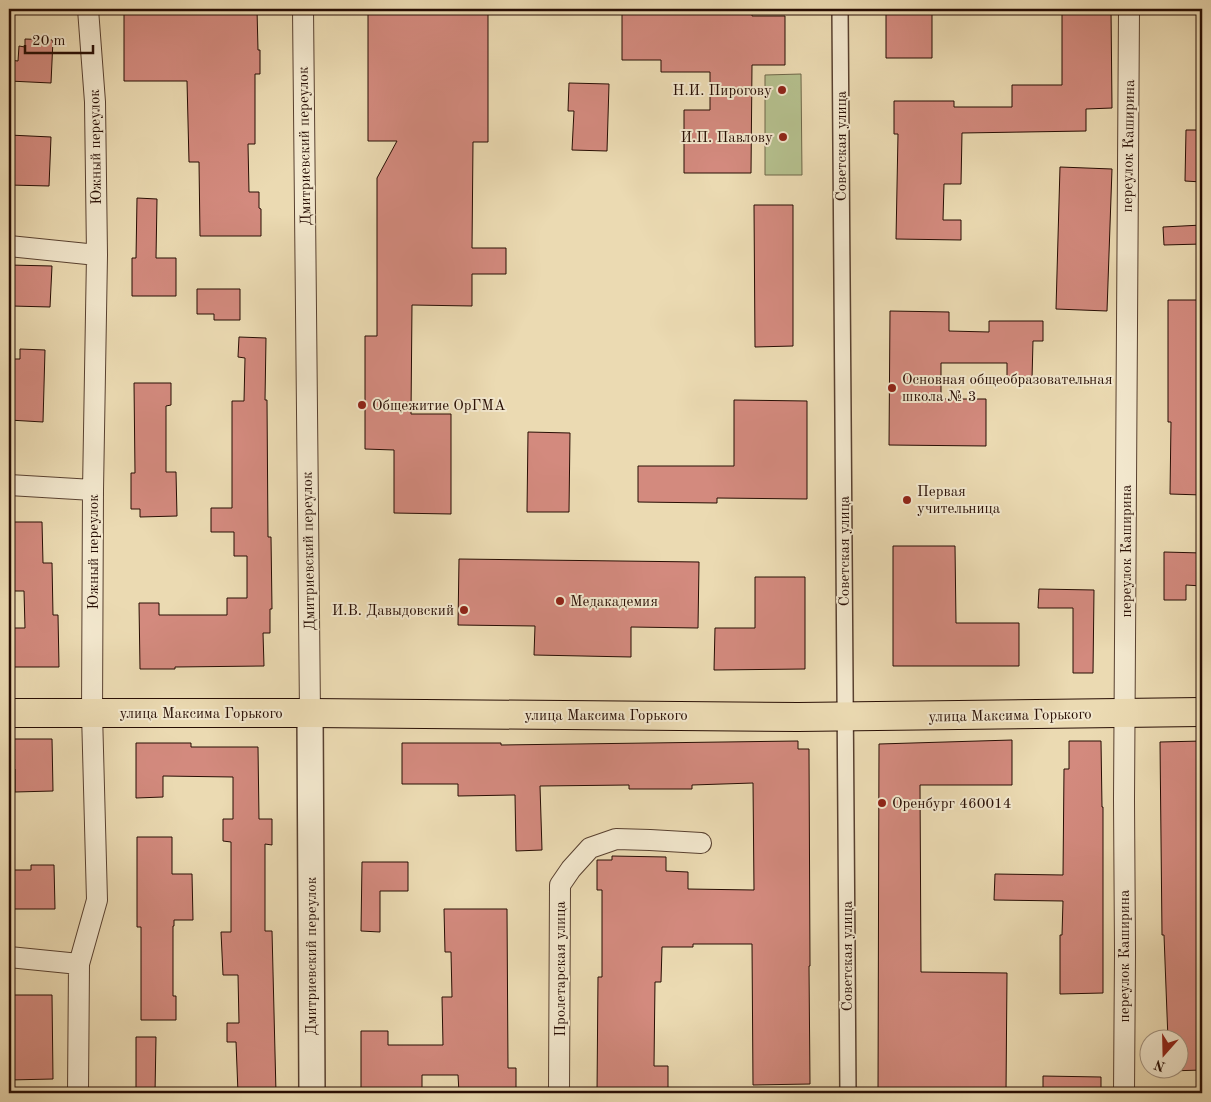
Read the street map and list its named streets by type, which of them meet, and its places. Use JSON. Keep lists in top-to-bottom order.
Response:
{
  "streets": {
    "main road": ["улица Максима Горького"],
    "street": [
      "Дмитриевский переулок",
      "Советская улица",
      "переулок Каширина",
      "Южный переулок",
      "Пролетарская улица"
    ]
  },
  "crossings": [
    ["Дмитриевский переулок", "улица Максима Горького"],
    ["Советская улица", "улица Максима Горького"],
    ["переулок Каширина", "улица Максима Горького"],
    ["Южный переулок", "улица Максима Горького"]
  ],
  "places": [
    "Н.И. Пирогову",
    "И.П. Павлову",
    "Основная общеобразовательная школа № 3",
    "Общежитие ОрГМА",
    "Первая учительница",
    "Медакадемия",
    "И.В. Давыдовский",
    "Оренбург 460014"
  ],
  "scale_bar": "20 m",
  "north": "bottom"
}
